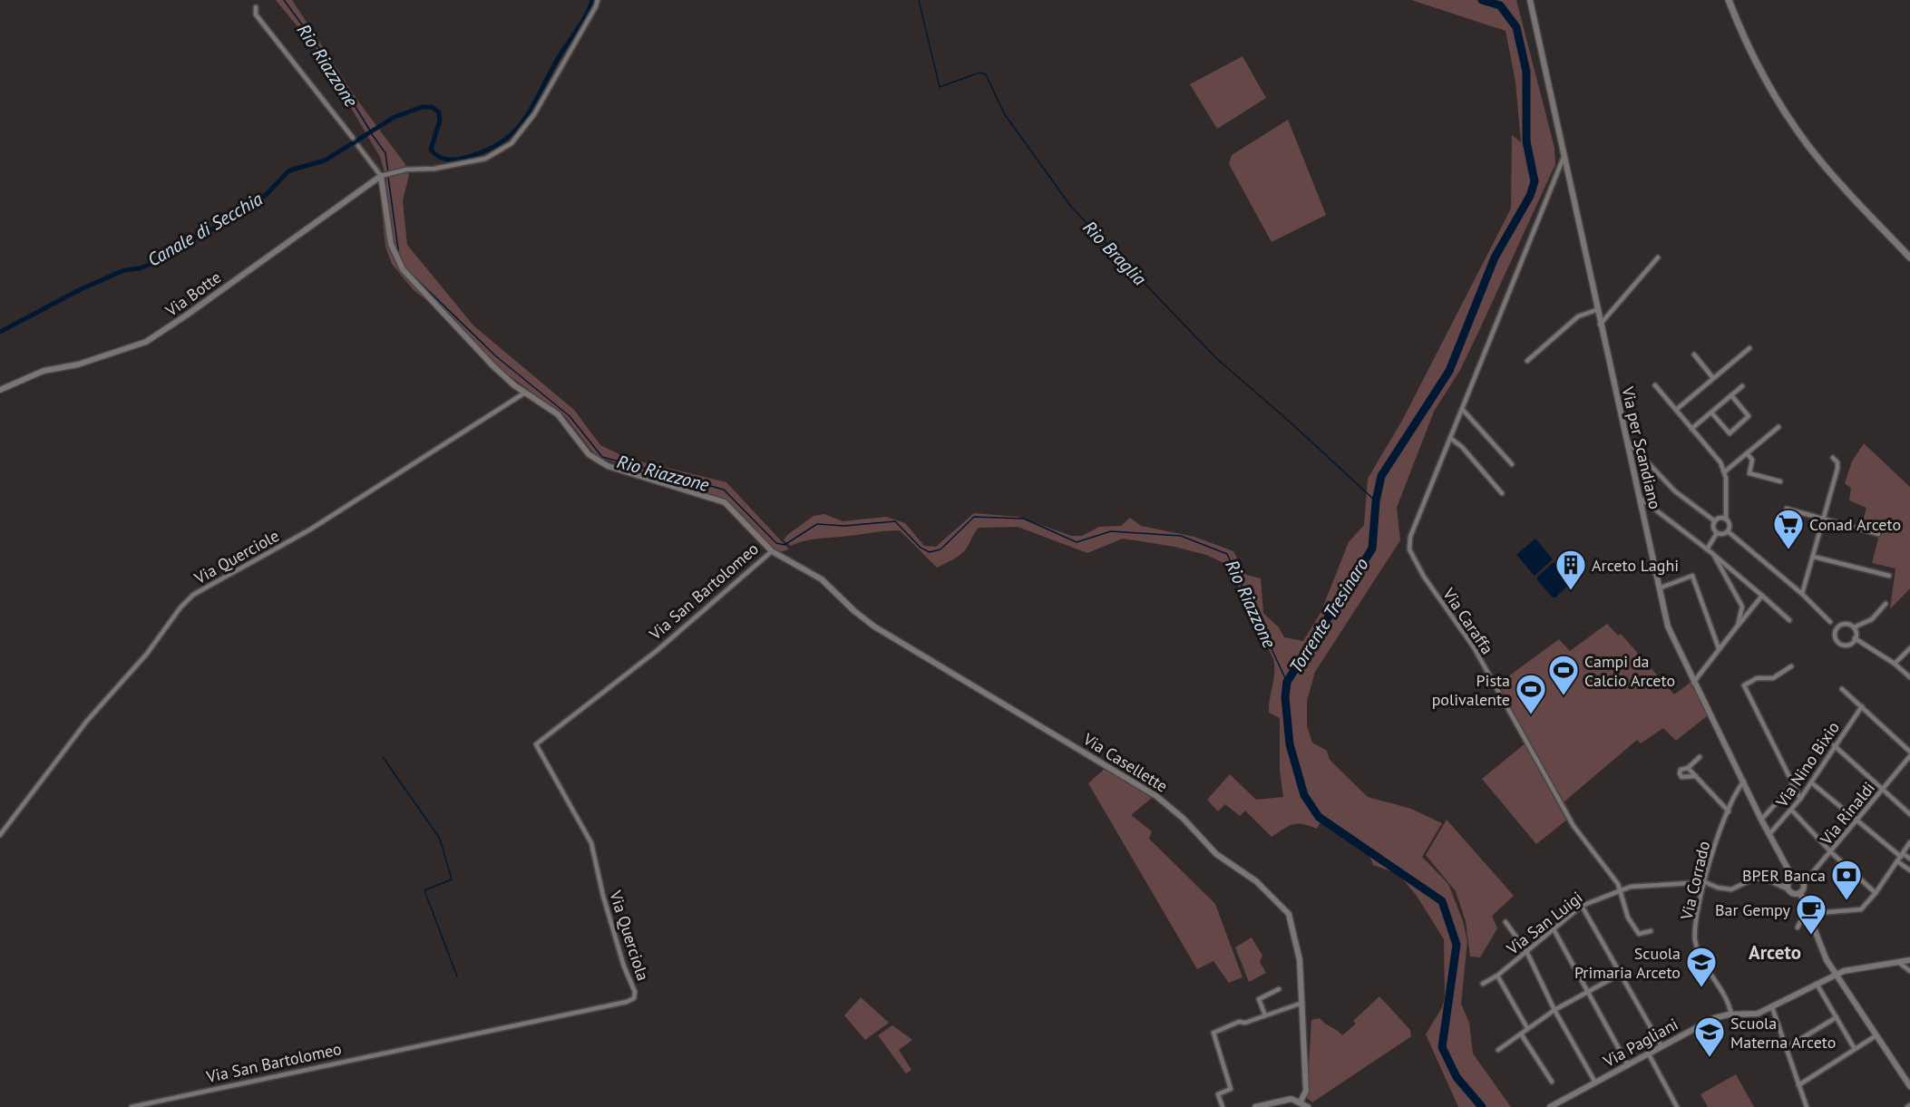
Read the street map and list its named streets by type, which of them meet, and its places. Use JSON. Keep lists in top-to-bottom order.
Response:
{
  "streets": {
    "street": [
      "Via Botte",
      "Via per Scandiano",
      "Via Querciole",
      "Via San Bartolomeo",
      "Via Caraffa",
      "Via Casellette",
      "Via Nino Bixio",
      "Via Rinaldi",
      "Via Corrado",
      "Via San Luigi",
      "Via Querciola",
      "Via Pagliani"
    ]
  },
  "crossings": [
    ["Via Botte", "Via San Bartolomeo"],
    ["Via per Scandiano", "Via Caraffa"],
    ["Via per Scandiano", "Via Nino Bixio"],
    ["Via per Scandiano", "Via Rinaldi"],
    ["Via per Scandiano", "Via Corrado"],
    ["Via per Scandiano", "Via San Luigi"],
    ["Via Querciole", "Via San Bartolomeo"],
    ["Via San Bartolomeo", "Via Casellette"],
    ["Via San Bartolomeo", "Via Querciola"],
    ["Via Caraffa", "Via San Luigi"],
    ["Via Rinaldi", "Via San Luigi"],
    ["Via Corrado", "Via San Luigi"],
    ["Via Corrado", "Via Pagliani"]
  ],
  "districts": ["Arceto"],
  "water": [
    "Rio Riazzone",
    "Canale di Secchia",
    "Rio Braglia",
    "Torrente Tresinaro"
  ],
  "places": {
    "supermarket": ["Conad Arceto"],
    "building": ["Arceto Laghi"],
    "sports": ["Campi da Calcio Arceto", "Pista polivalente"],
    "bank": ["BPER Banca"],
    "cafe": ["Bar Gempy"],
    "school or university": ["Scuola Primaria Arceto", "Scuola Materna Arceto"]
  }
}
